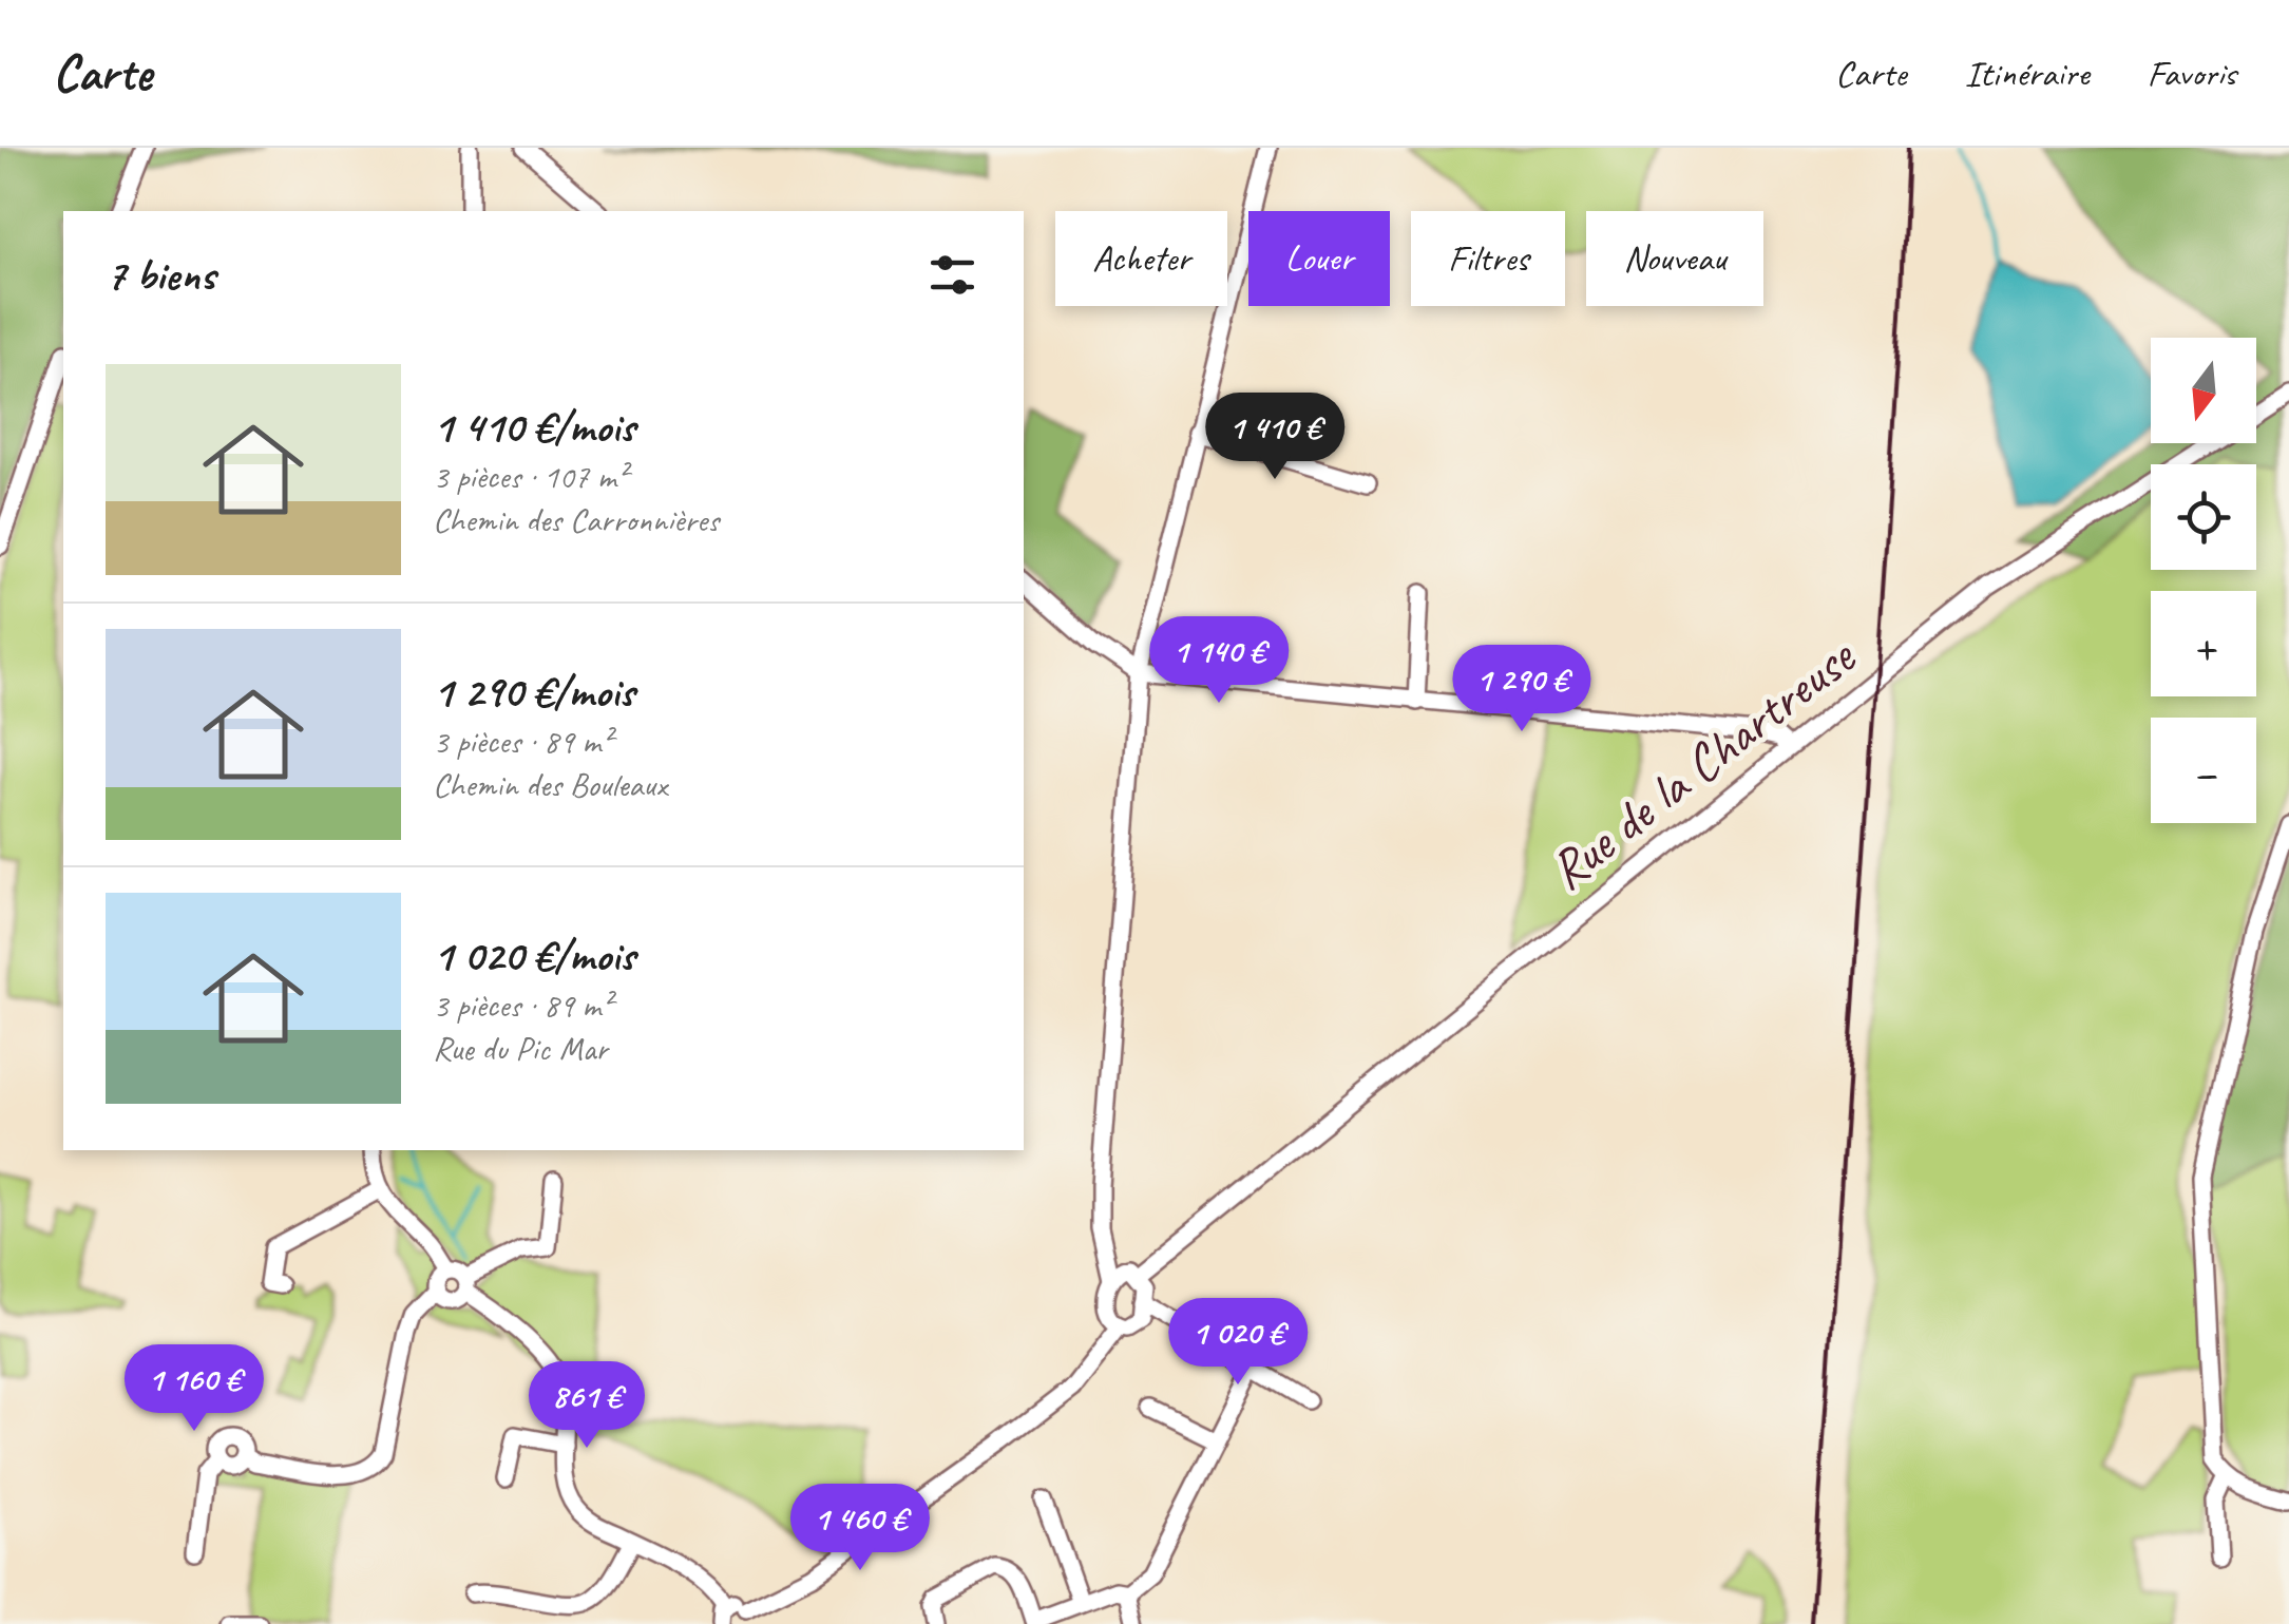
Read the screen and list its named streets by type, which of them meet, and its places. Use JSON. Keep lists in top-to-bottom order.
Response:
{
  "streets": {
    "street": ["Rue de la Chartreuse"]
  },
  "north": "bottom",
  "page": {
    "header": "Carte",
    "nav": ["Carte", "Itinéraire", "Favoris"],
    "chip": [
      "Acheter",
      "Louer",
      "Filtres",
      "Nouveau"
    ],
    "heading": "7 biens",
    "map_buttons": ["+", "−"],
    "list": [
      {
        "name": "1 410 €/mois",
        "note": "3 pièces · 107 m² · Chemin des Carronnières"
      },
      {
        "name": "1 290 €/mois",
        "note": "3 pièces · 89 m² · Chemin des Bouleaux"
      },
      {
        "name": "1 020 €/mois",
        "note": "3 pièces · 89 m² · Rue du Pic Mar"
      }
    ],
    "price": [
      "1 410 €",
      "1 140 €",
      "1 290 €",
      "1 020 €",
      "1 160 €",
      "861 €",
      "1 460 €"
    ]
  }
}
